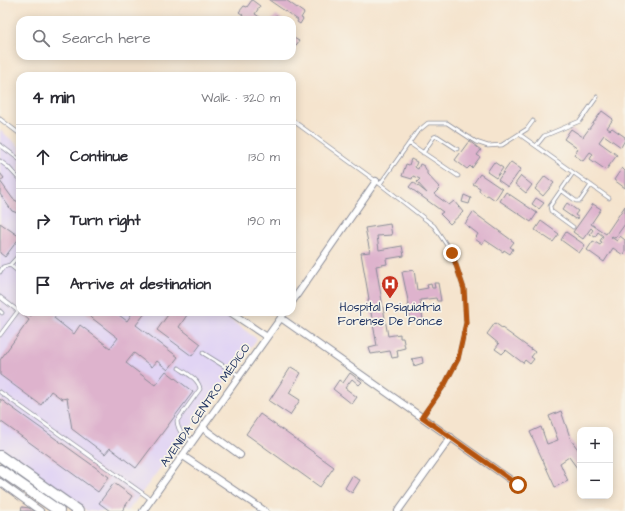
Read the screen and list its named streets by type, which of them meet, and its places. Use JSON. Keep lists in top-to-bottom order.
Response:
{
  "streets": {
    "street": ["AVENIDA CENTRO MÉDICO"]
  },
  "places": {
    "hospital": ["Hospital Psiquiatria Forense De Ponce"]
  },
  "page": {
    "search": "Search here",
    "heading": ["4 min", "Walk · 320 m"],
    "list": [
      ["Continue", "130 m"],
      ["Turn right", "190 m"],
      "Arrive at destination"
    ],
    "map_buttons": ["+", "−"]
  }
}
